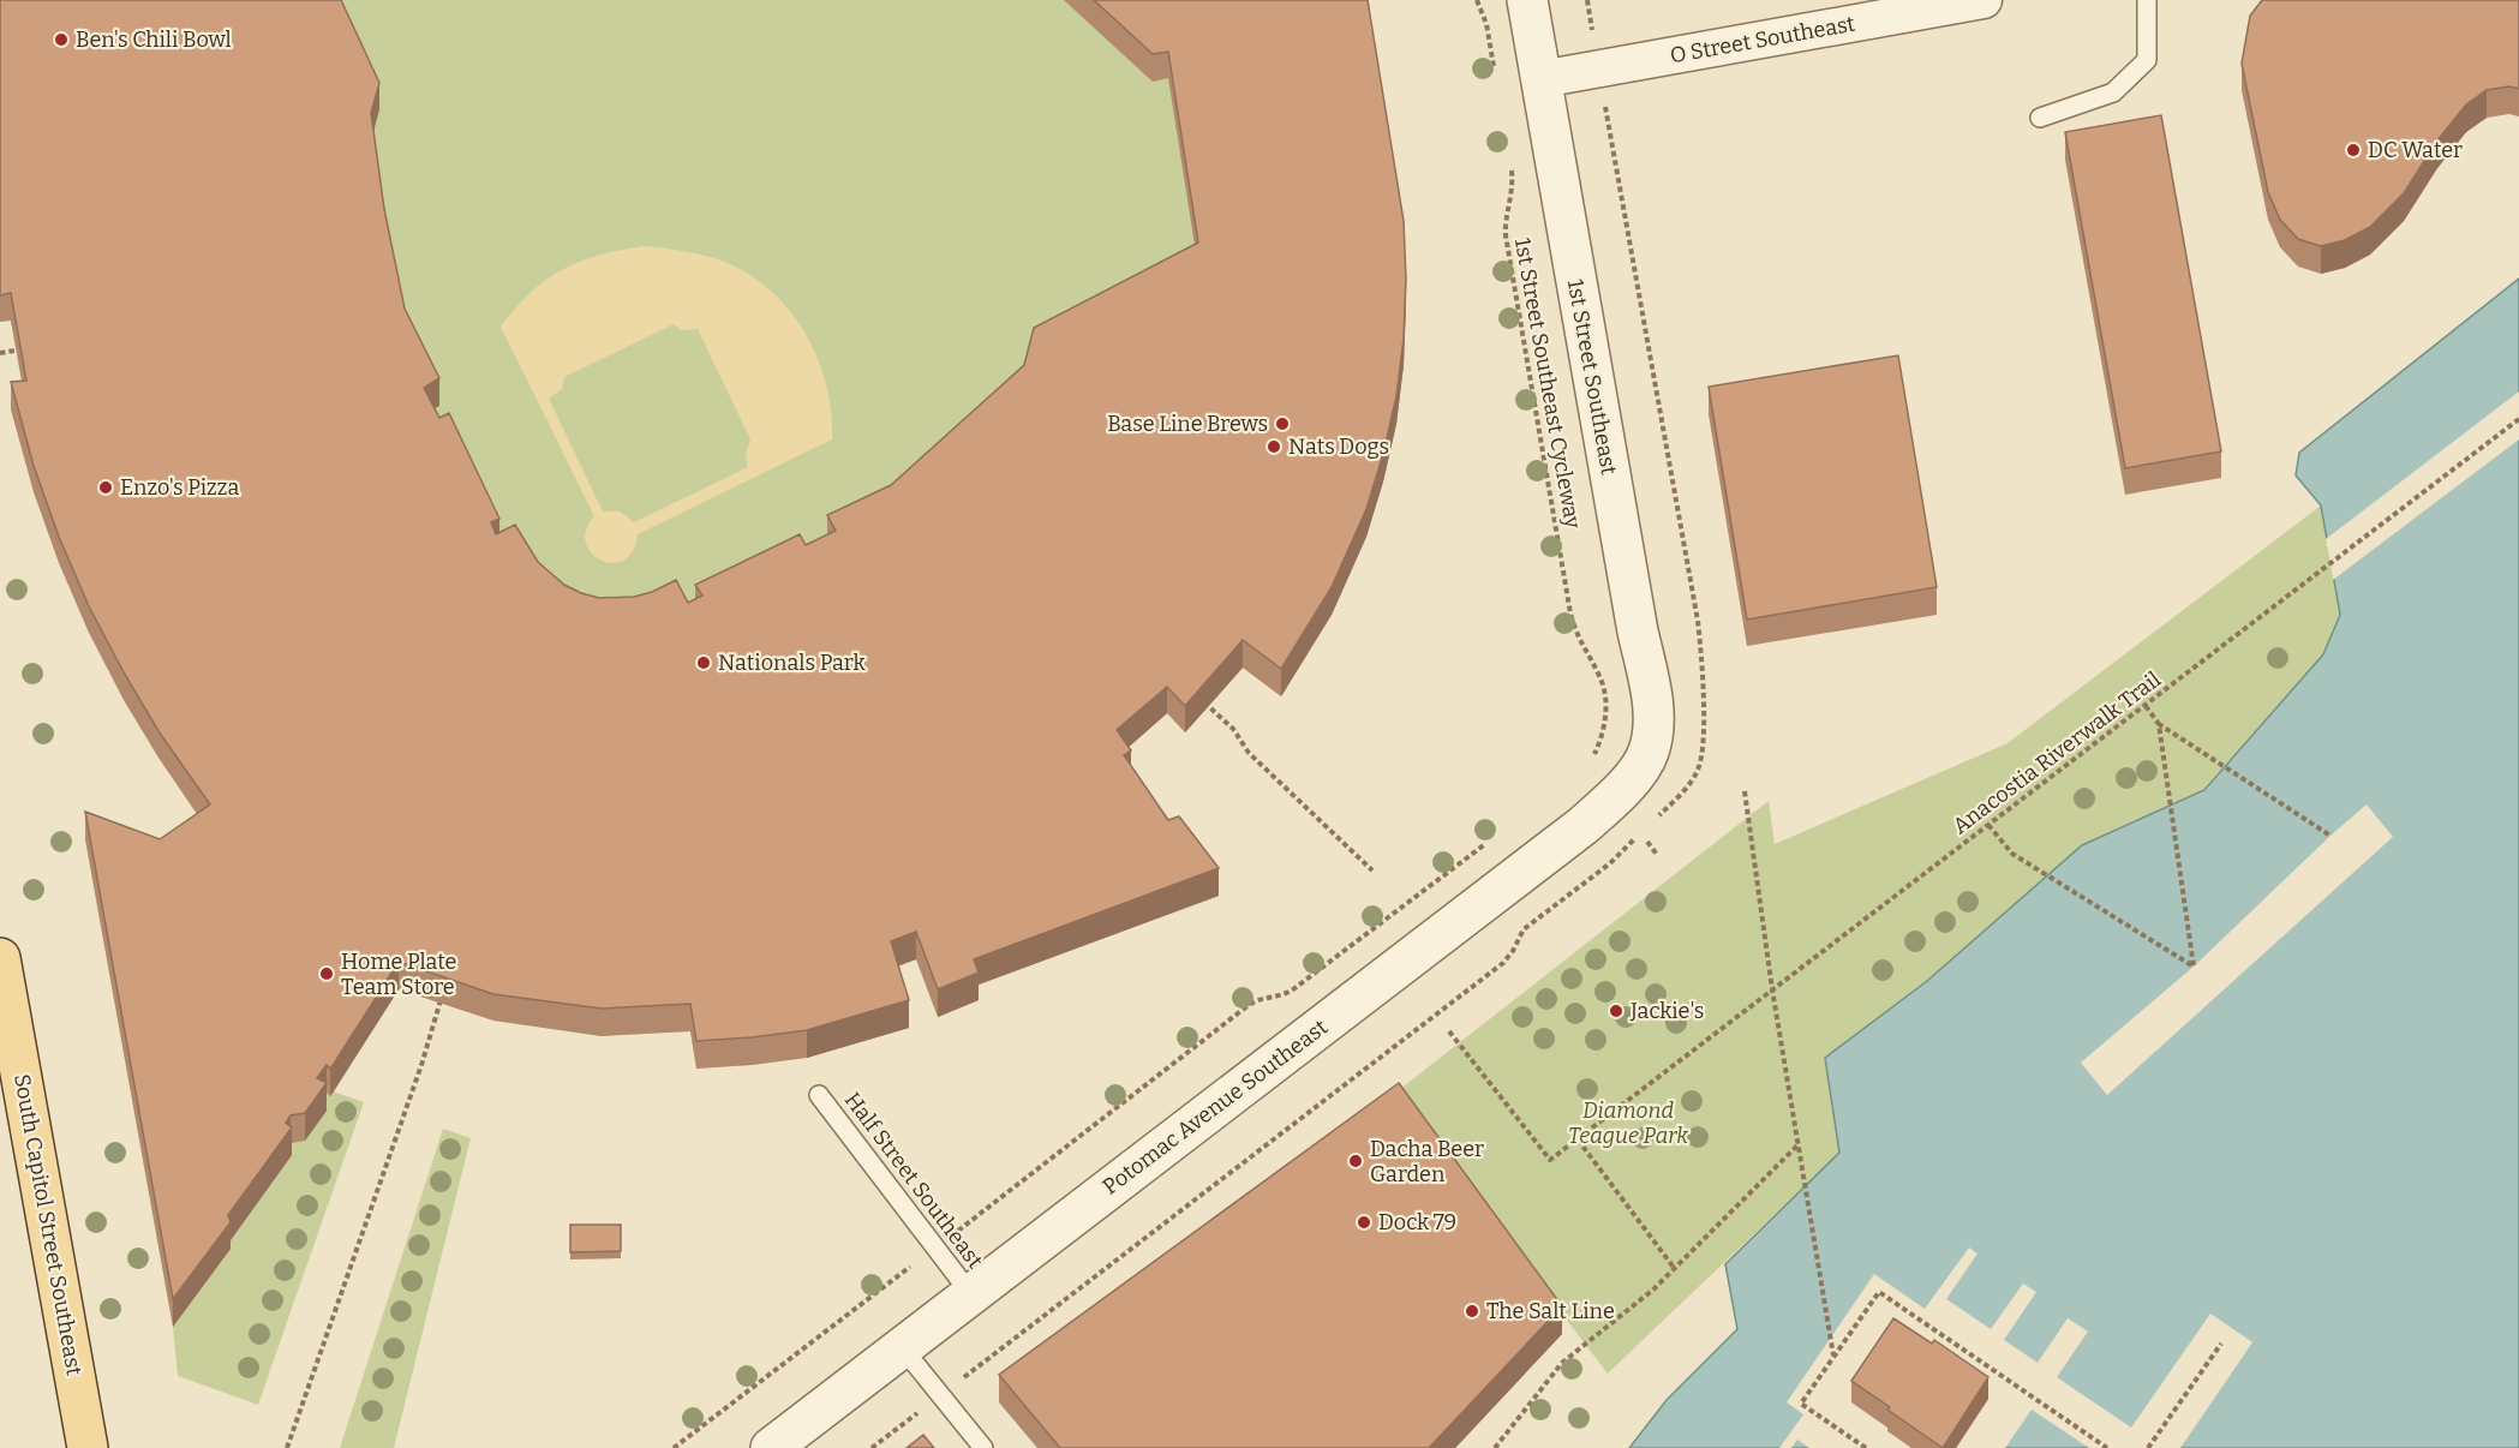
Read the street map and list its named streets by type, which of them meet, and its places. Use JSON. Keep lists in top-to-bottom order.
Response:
{
  "streets": {
    "main road": ["South Capitol Street Southeast"],
    "street": ["O Street Southeast", "1st Street Southeast", "Potomac Avenue Southeast"],
    "lane": ["Half Street Southeast"],
    "path": ["1st Street Southeast Cycleway", "Anacostia Riverwalk Trail"]
  },
  "crossings": [
    ["O Street Southeast", "1st Street Southeast"],
    ["1st Street Southeast", "Potomac Avenue Southeast"],
    ["Potomac Avenue Southeast", "Half Street Southeast"]
  ],
  "parks": ["Diamond Teague Park"],
  "places": [
    "Ben's Chili Bowl",
    "DC Water",
    "Base Line Brews",
    "Nats Dogs",
    "Enzo's Pizza",
    "Nationals Park",
    "Home Plate Team Store",
    "Jackie's",
    "Dacha Beer Garden",
    "Dock 79",
    "The Salt Line"
  ]
}
